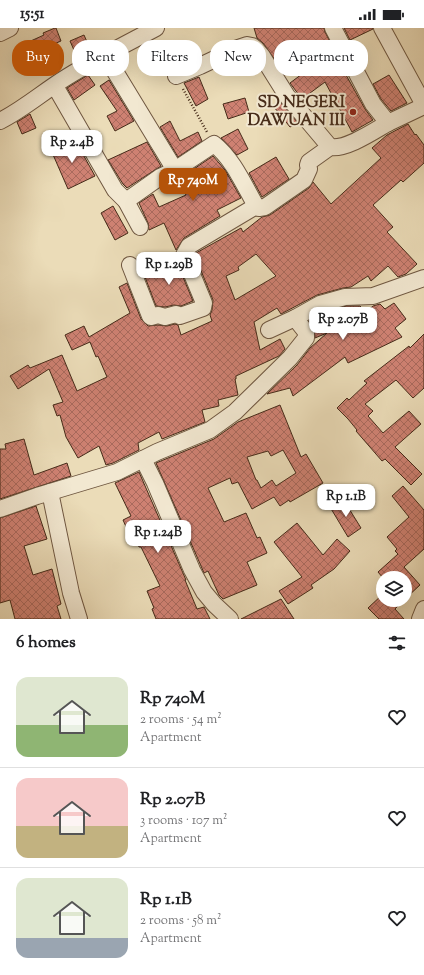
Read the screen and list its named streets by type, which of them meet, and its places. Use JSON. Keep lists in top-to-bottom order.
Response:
{
  "places": ["SD NEGERI DAWUAN III"],
  "page": {
    "status": "15:51",
    "chip": [
      "Buy",
      "Rent",
      "Filters",
      "New",
      "Apartment"
    ],
    "price": [
      "Rp 2.4B",
      "Rp 740M",
      "Rp 1.29B",
      "Rp 2.07B",
      "Rp 1.1B",
      "Rp 1.24B"
    ],
    "heading": "6 homes",
    "list": [
      {
        "name": "Rp 740M",
        "note": "2 rooms · 54 m² · Apartment"
      },
      {
        "name": "Rp 2.07B",
        "note": "3 rooms · 107 m² · Apartment"
      },
      {
        "name": "Rp 1.1B",
        "note": "2 rooms · 58 m² · Apartment"
      }
    ]
  }
}
